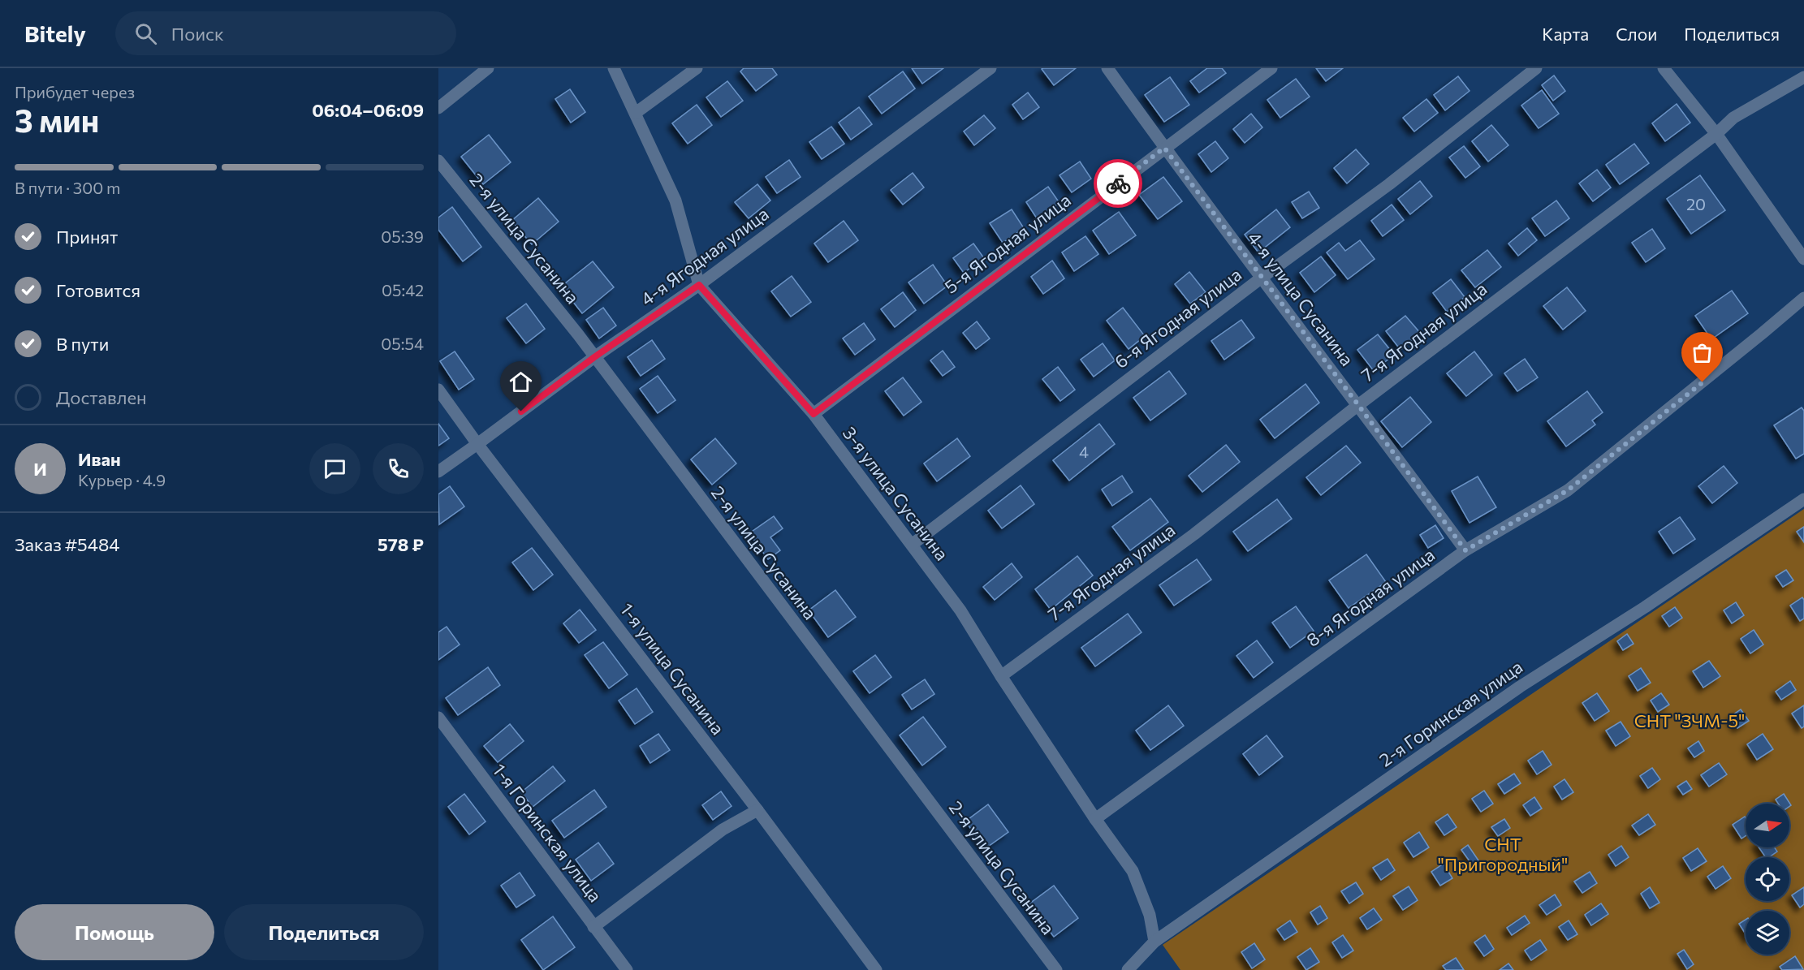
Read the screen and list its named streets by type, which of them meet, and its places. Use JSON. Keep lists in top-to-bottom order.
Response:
{
  "streets": {
    "street": [
      "2-я улица Сусанина",
      "5-я Ягодная улица",
      "4-я Ягодная улица",
      "4-я улица Сусанина",
      "6-я Ягодная улица",
      "7-я Ягодная улица",
      "3-я улица Сусанина",
      "8-я Ягодная улица",
      "1-я улица Сусанина",
      "2-я Горинская улица",
      "1-я Горинская улица"
    ]
  },
  "crossings": [
    ["2-я улица Сусанина", "4-я Ягодная улица"],
    ["5-я Ягодная улица", "4-я улица Сусанина"],
    ["5-я Ягодная улица", "3-я улица Сусанина"],
    ["4-я Ягодная улица", "3-я улица Сусанина"],
    ["4-я Ягодная улица", "1-я улица Сусанина"],
    ["4-я улица Сусанина", "6-я Ягодная улица"],
    ["4-я улица Сусанина", "7-я Ягодная улица"],
    ["4-я улица Сусанина", "8-я Ягодная улица"],
    ["6-я Ягодная улица", "3-я улица Сусанина"],
    ["7-я Ягодная улица", "3-я улица Сусанина"],
    ["3-я улица Сусанина", "8-я Ягодная улица"],
    ["3-я улица Сусанина", "2-я Горинская улица"]
  ],
  "parks": ["СНТ \"ЗЧМ-5\"", "СНТ \"Пригородный\""],
  "house_numbers": ["20", "4"],
  "north": "right",
  "page": {
    "header": "Bitely",
    "search": "Поиск",
    "nav": ["Карта", "Слои", "Поделиться"],
    "heading": ["3 мин", "Прибудет через", "06:04–06:09"],
    "panel": [
      "Иван",
      "Курьер · 4.9",
      "Заказ #5484",
      "578 ₽"
    ],
    "bar": "В пути · 300 m",
    "list": [
      ["Принят", "05:39"],
      ["Готовится", "05:42"],
      ["В пути", "05:54"],
      "Доставлен"
    ],
    "round": "И",
    "buttons": ["Помощь", "Поделиться"]
  }
}
